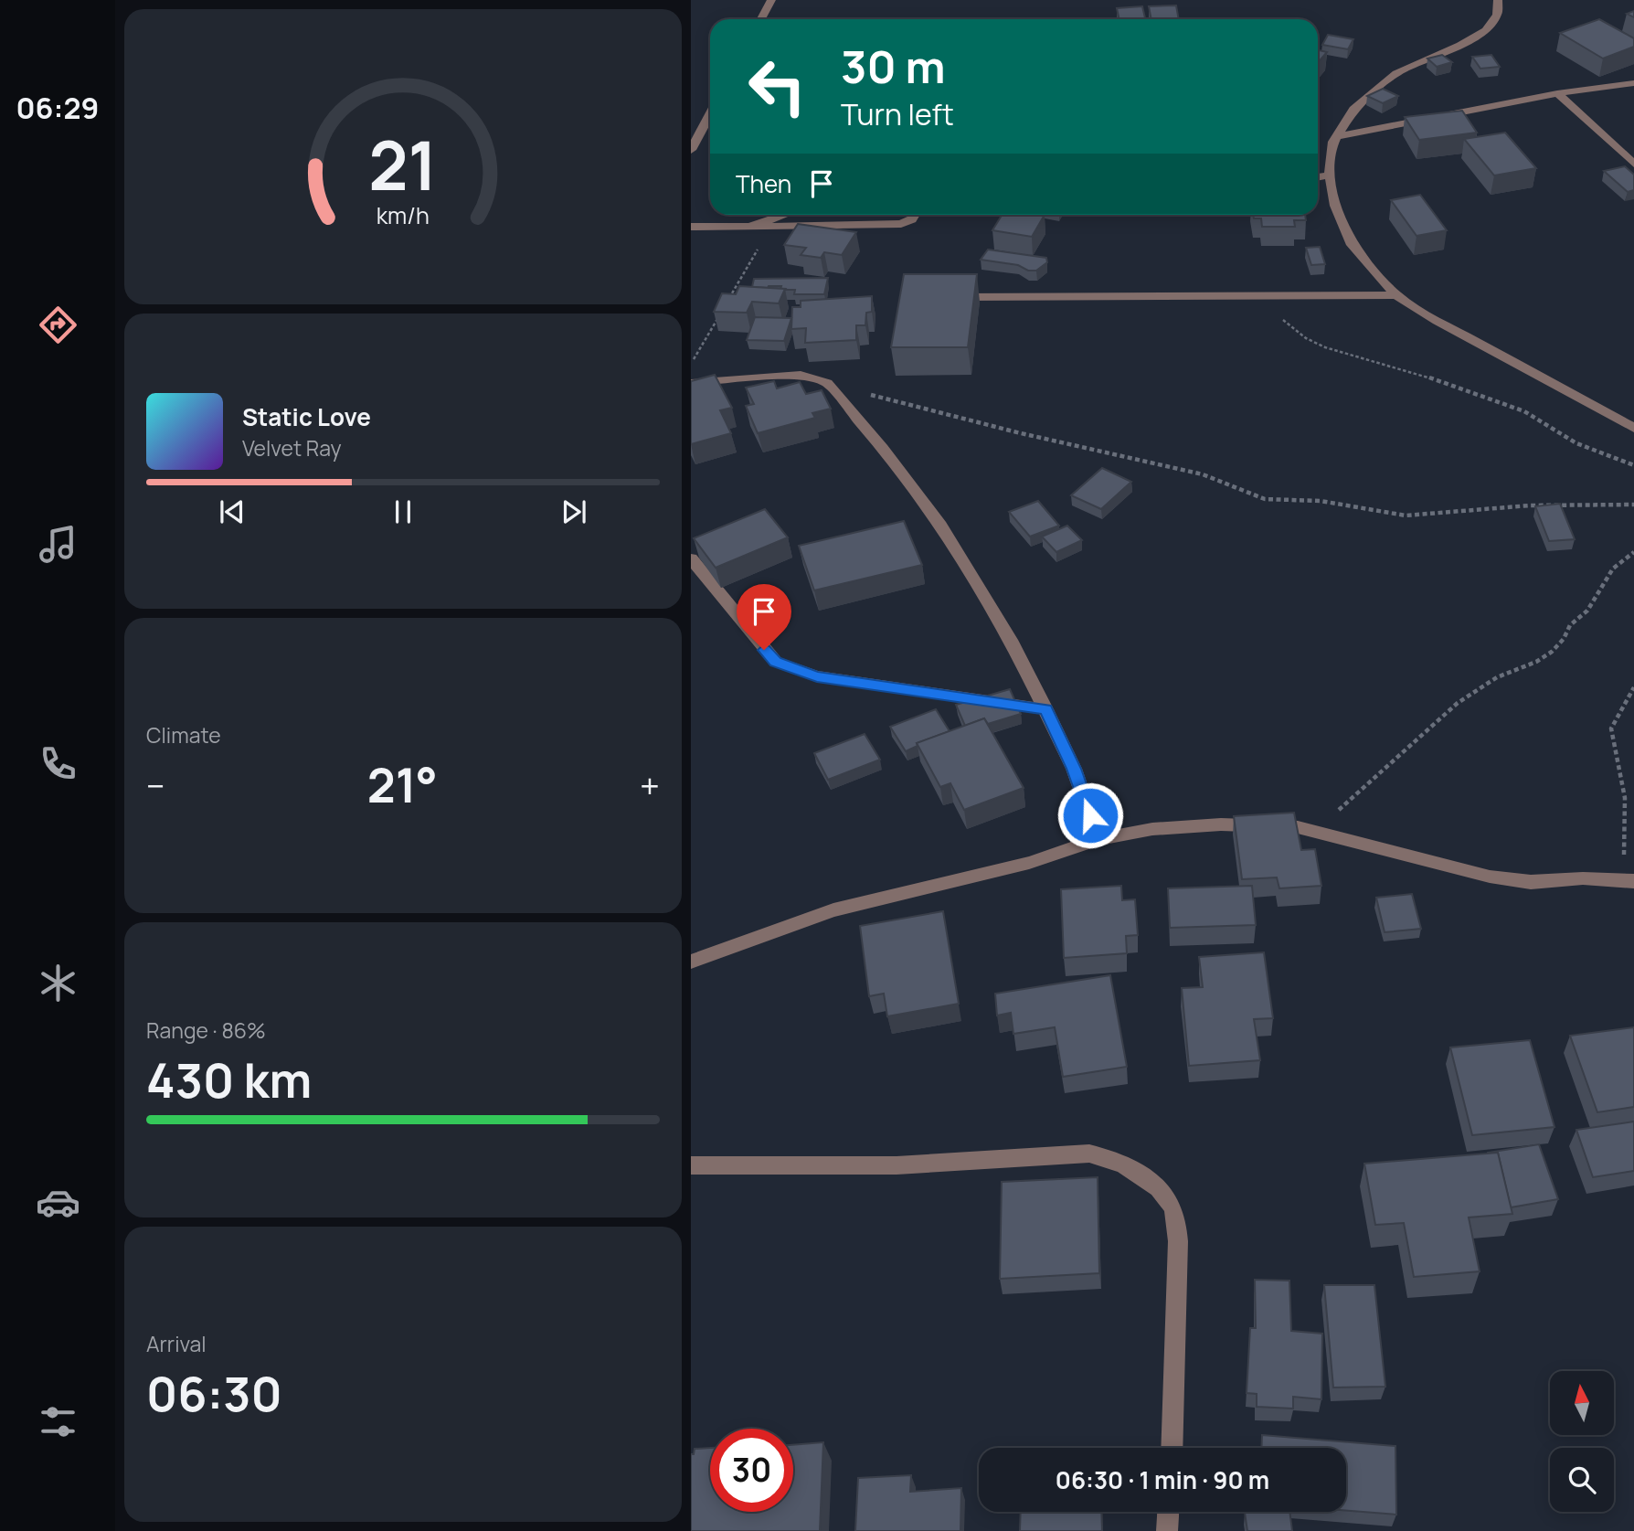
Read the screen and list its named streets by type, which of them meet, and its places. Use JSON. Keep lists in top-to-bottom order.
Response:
{
  "north": "top",
  "page": {
    "tabs": "06:29",
    "turn": ["30 m", "Turn left"],
    "then": "Then",
    "song": ["Static Love", "Velvet Ray"],
    "tile": [
      "Climate",
      ["Range · 86%", "430 km"],
      ["Arrival", "06:30"]
    ],
    "heat": ["−", "21°", "+"],
    "limit": "30",
    "trip": "06:30 · 1 min · 90 m",
    "gauge": ["21", "km/h"]
  }
}
